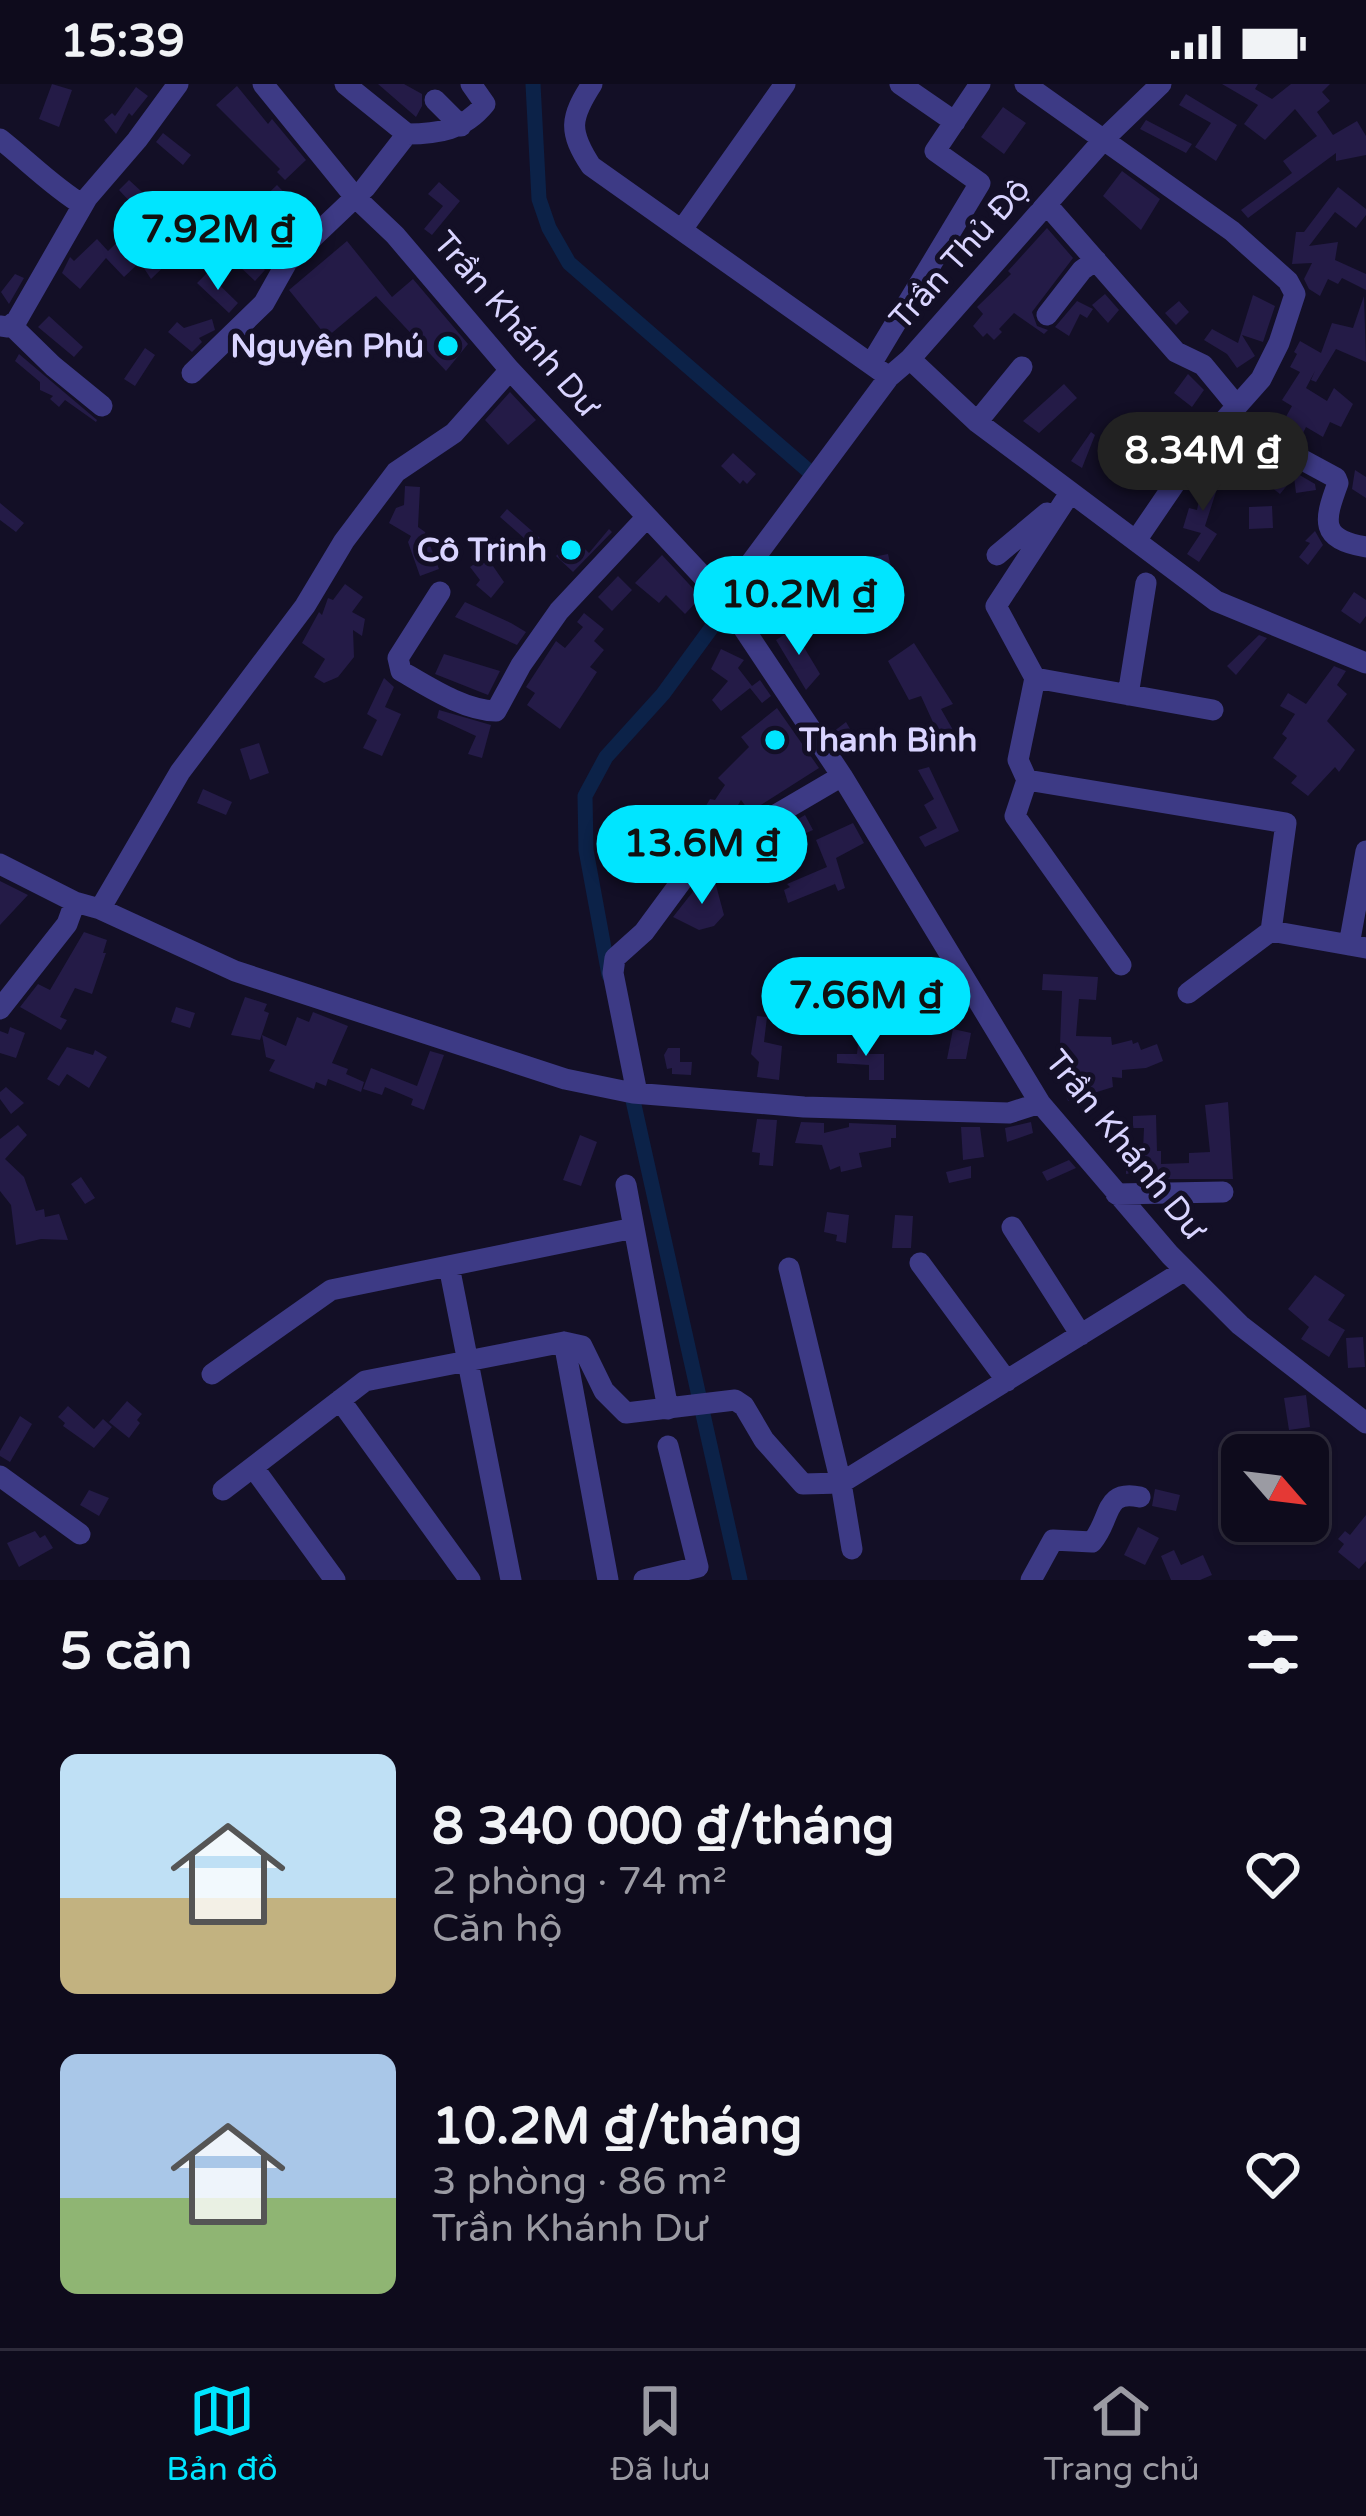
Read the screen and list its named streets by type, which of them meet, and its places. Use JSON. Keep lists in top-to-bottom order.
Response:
{
  "streets": {
    "street": ["Trần Thủ Độ", "Trần Khánh Dư"]
  },
  "crossings": [
    ["Trần Thủ Độ", "Trần Khánh Dư"]
  ],
  "places": ["Nguyên Phú", "Cô Trinh", "Thanh Bình"],
  "north": "bottom right",
  "page": {
    "status": "15:39",
    "price": [
      "7.92M ₫",
      "8.34M ₫",
      "10.2M ₫",
      "13.6M ₫",
      "7.66M ₫"
    ],
    "heading": "5 căn",
    "list": [
      {
        "name": "8 340 000 ₫/tháng",
        "note": "2 phòng · 74 m² · Căn hộ"
      },
      {
        "name": "10.2M ₫/tháng",
        "note": "3 phòng · 86 m² · Trần Khánh Dư"
      }
    ],
    "tabs": ["Bản đồ", "Đã lưu", "Trang chủ"]
  }
}
